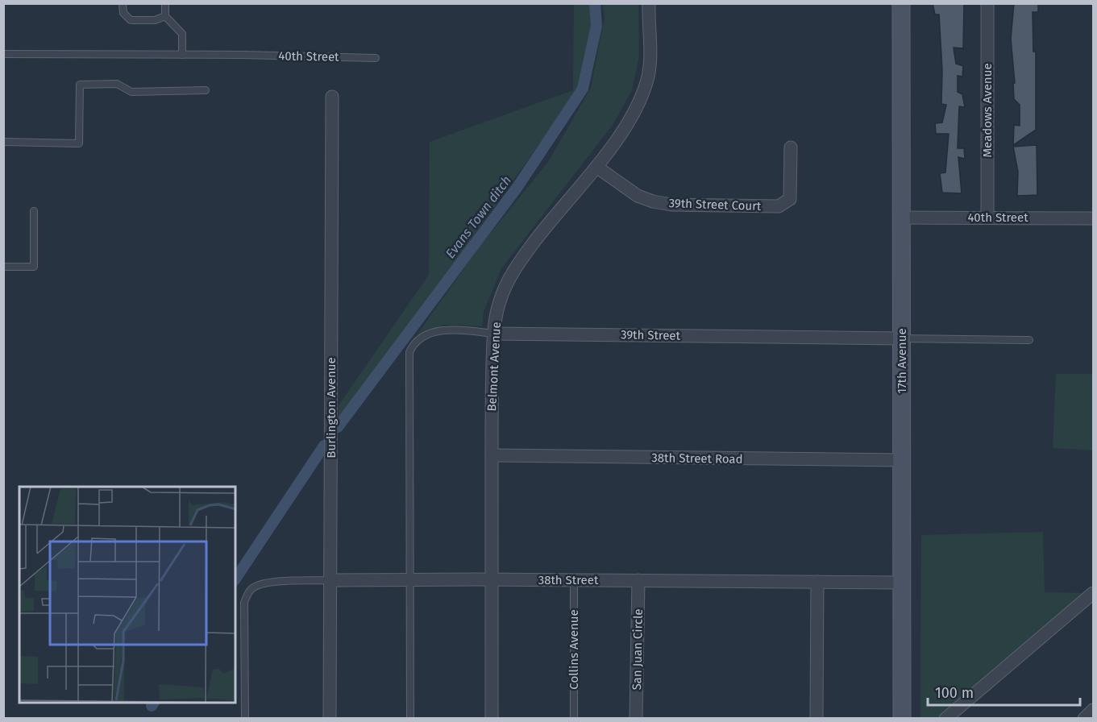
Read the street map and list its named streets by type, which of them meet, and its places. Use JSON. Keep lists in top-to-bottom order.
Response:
{
  "streets": {
    "main road": ["17th Avenue"],
    "street": [
      "40th Street",
      "Meadows Avenue",
      "39th Street Court",
      "39th Street",
      "Belmont Avenue",
      "Burlington Avenue",
      "38th Street Road",
      "38th Street",
      "San Juan Circle"
    ],
    "lane": ["Collins Avenue"]
  },
  "crossings": [
    ["40th Street", "Meadows Avenue"],
    ["40th Street", "17th Avenue"],
    ["39th Street Court", "Belmont Avenue"],
    ["39th Street", "17th Avenue"],
    ["39th Street", "Belmont Avenue"],
    ["39th Street", "38th Street"],
    ["17th Avenue", "38th Street Road"],
    ["17th Avenue", "38th Street"],
    ["Belmont Avenue", "38th Street Road"],
    ["Belmont Avenue", "38th Street"],
    ["Burlington Avenue", "38th Street"],
    ["38th Street", "Collins Avenue"],
    ["38th Street", "San Juan Circle"]
  ],
  "water": ["Evans Town ditch"],
  "scale_bar": "100 m"
}
